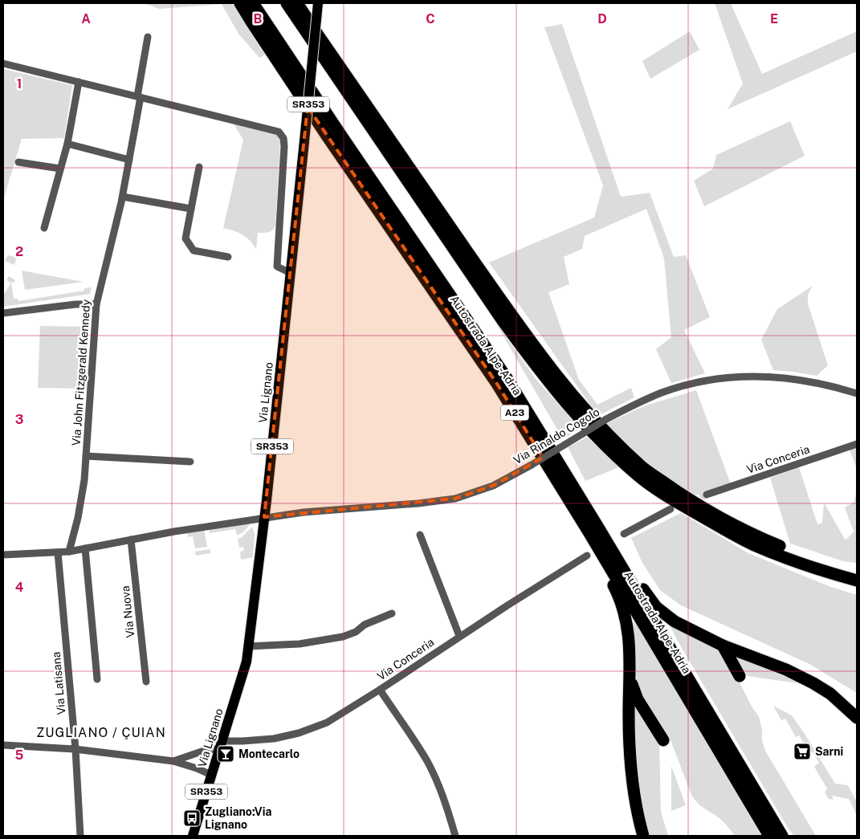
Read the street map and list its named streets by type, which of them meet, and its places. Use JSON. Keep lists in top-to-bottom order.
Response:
{
  "streets": {
    "highway": ["Autostrada Alpe-Adria", "A23"],
    "main road": ["SR353", "Via Lignano"],
    "street": [
      "Via John Fitzgerald Kennedy",
      "Via Rinaldo Cogolo",
      "Via Conceria",
      "Via Nuova",
      "Via Latisana"
    ]
  },
  "crossings": [
    ["Autostrada Alpe-Adria", "A23"],
    ["Via Lignano", "Via Rinaldo Cogolo"],
    ["Via Lignano", "Via Conceria"]
  ],
  "districts": ["ZUGLIANO / ÇUIAN"],
  "places": {
    "supermarket": ["Sarni"],
    "bar": ["Montecarlo"],
    "bus stop": ["Zugliano:Via Lignano"]
  },
  "grid": {
    "columns": [
      "A",
      "B",
      "C",
      "D",
      "E"
    ],
    "rows": [
      "1",
      "2",
      "3",
      "4",
      "5"
    ]
  }
}
